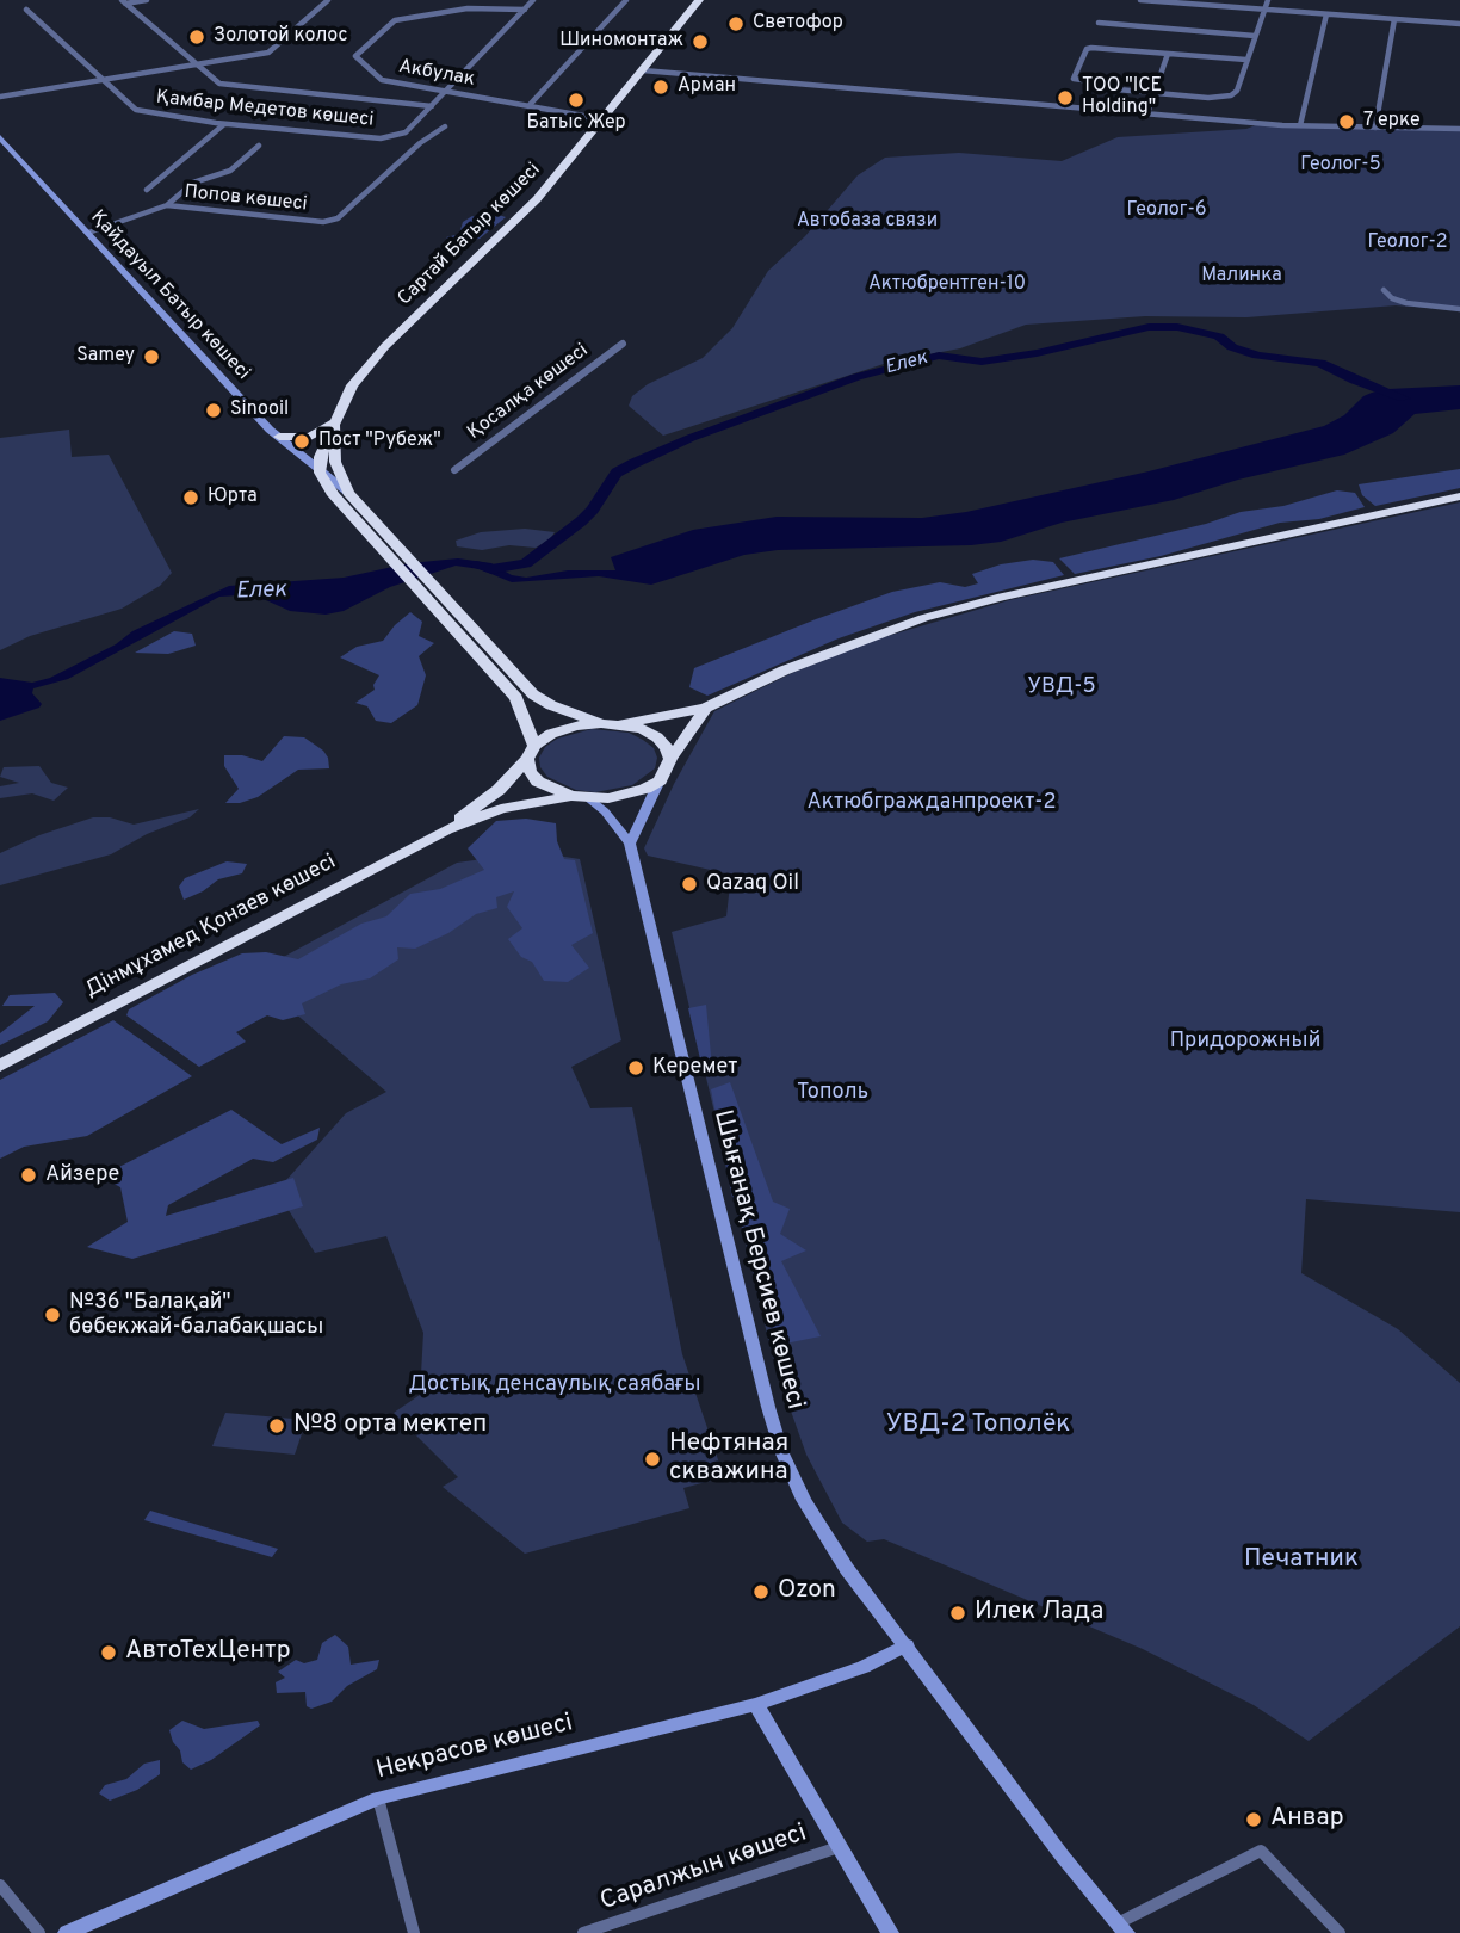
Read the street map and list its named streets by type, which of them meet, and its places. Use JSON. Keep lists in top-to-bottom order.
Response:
{
  "streets": {
    "highway": ["Сартай Батыр көшесі", "Дінмұхамед Қонаев көшесі"],
    "main road": ["Қайдауыл Батыр көшесі", "Шығанақ Берсиев көшесі", "Некрасов көшесі"],
    "street": [
      "Акбулак",
      "Қамбар Медетов көшесі",
      "Попов көшесі",
      "Қосалқа көшесі",
      "Саралжын көшесі"
    ]
  },
  "crossings": [
    ["Акбулак", "Сартай Батыр көшесі"],
    ["Қамбар Медетов көшесі", "Попов көшесі"],
    ["Сартай Батыр көшесі", "Қайдауыл Батыр көшесі"],
    ["Шығанақ Берсиев көшесі", "Некрасов көшесі"]
  ],
  "water": ["Елек"],
  "parks": [
    "Геолог-5",
    "Геолог-6",
    "Автобаза связи",
    "Геолог-2",
    "Малинка",
    "Актюбрентген-10",
    "УВД-5",
    "Актюбгражданпроект-2",
    "Придорожный",
    "Тополь",
    "Достық денсаулық саябағы",
    "УВД-2 Тополёк",
    "Печатник"
  ],
  "places": [
    "Светофор",
    "Золотой колос",
    "Шиномонтаж",
    "Арман",
    "ТОО \"ICE Holding\"",
    "Батыс Жер",
    "7 ерке",
    "Samey",
    "Sinooil",
    "Пост \"Рубеж\"",
    "Юрта",
    "Qazaq Oil",
    "Керемет",
    "Айзере",
    "№36 \"Балақай\" бөбекжай-балабақшасы",
    "№8 орта мектеп",
    "Нефтяная скважина",
    "Ozon",
    "Илек Лада",
    "АвтоТехЦентр",
    "Анвар"
  ]
}
